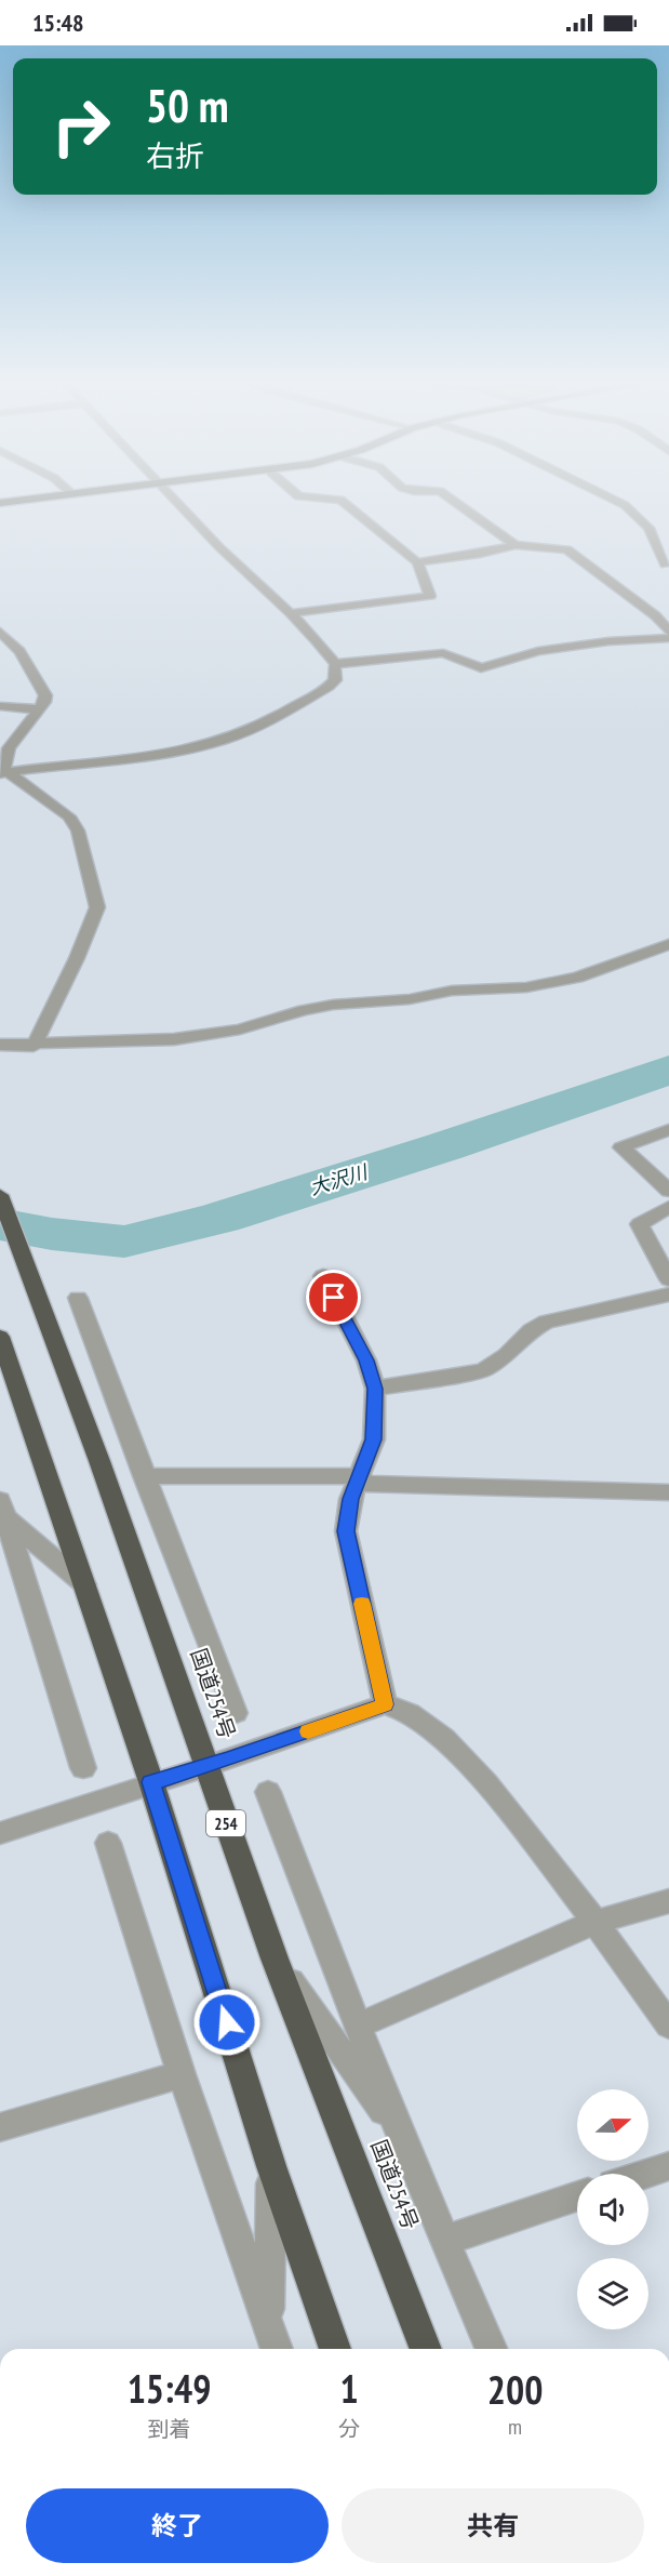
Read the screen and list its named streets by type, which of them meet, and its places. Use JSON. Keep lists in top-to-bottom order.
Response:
{
  "streets": {
    "highway": ["国道254号", "254"]
  },
  "water": ["大沢川"],
  "north": "right",
  "page": {
    "status": "15:48",
    "turn": ["50 m", "右折"],
    "eta": [
      "15:49",
      "到着",
      "1",
      "分",
      "200",
      "m"
    ],
    "buttons": ["終了", "共有"]
  }
}
